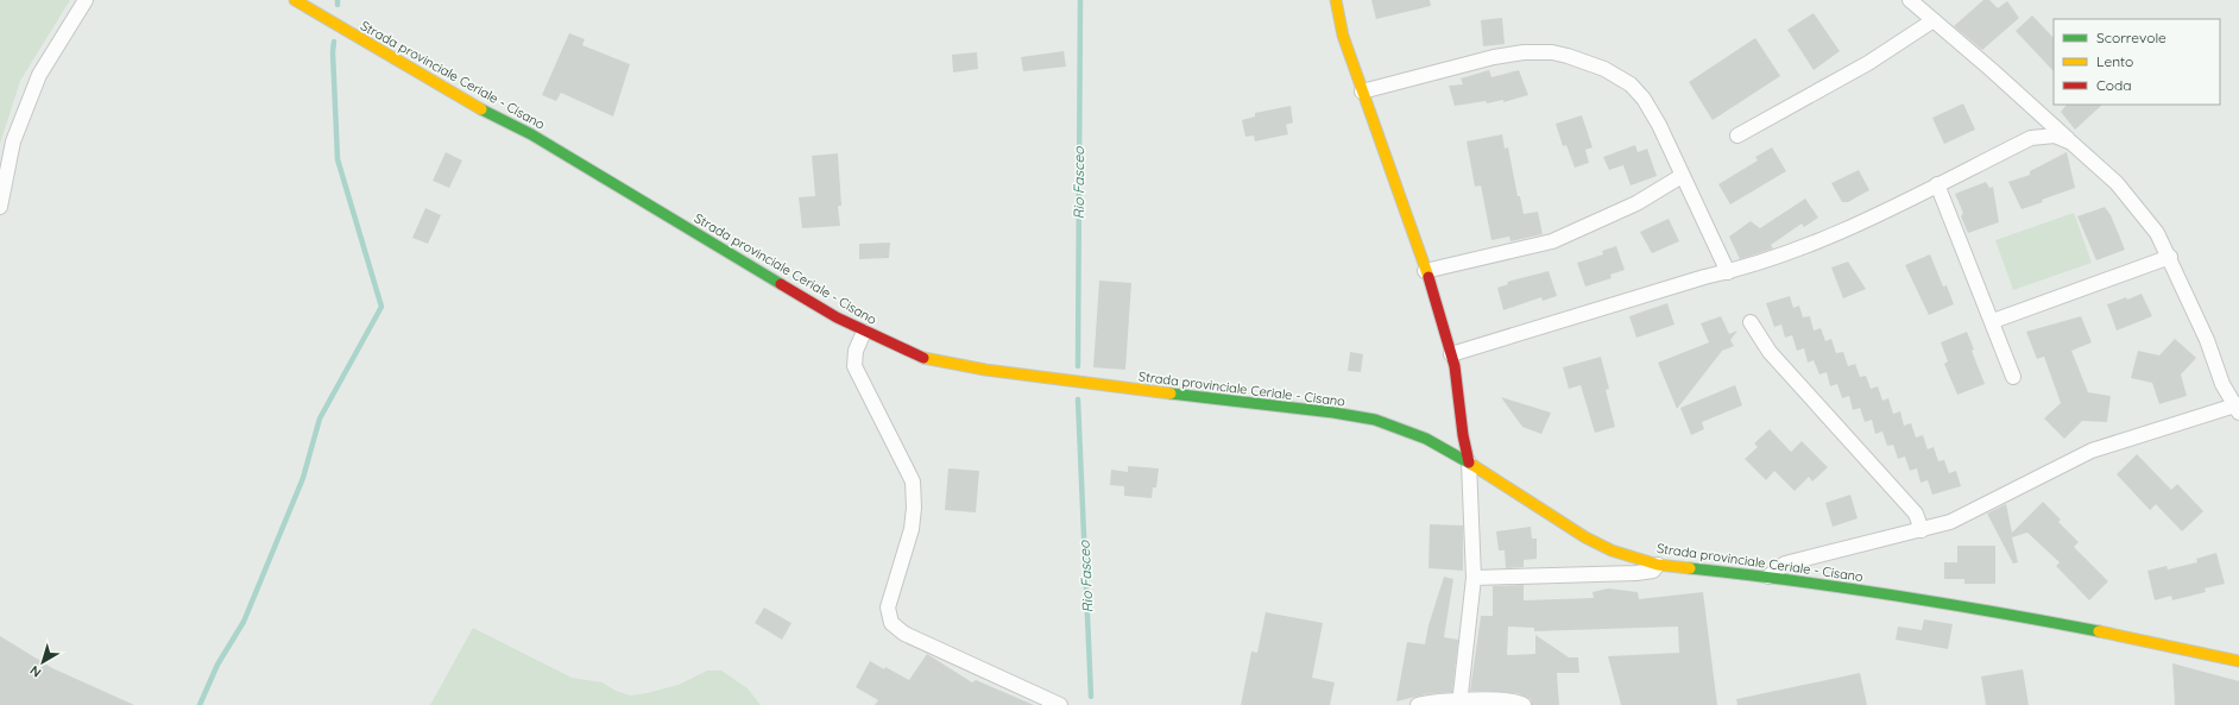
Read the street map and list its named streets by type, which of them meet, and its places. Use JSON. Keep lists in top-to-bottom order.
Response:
{
  "streets": {
    "main road": ["Strada provinciale Ceriale - Cisano"]
  },
  "water": ["Rio Fasceo"],
  "legend": ["Scorrevole", "Lento", "Coda"],
  "north": "bottom left"
}
